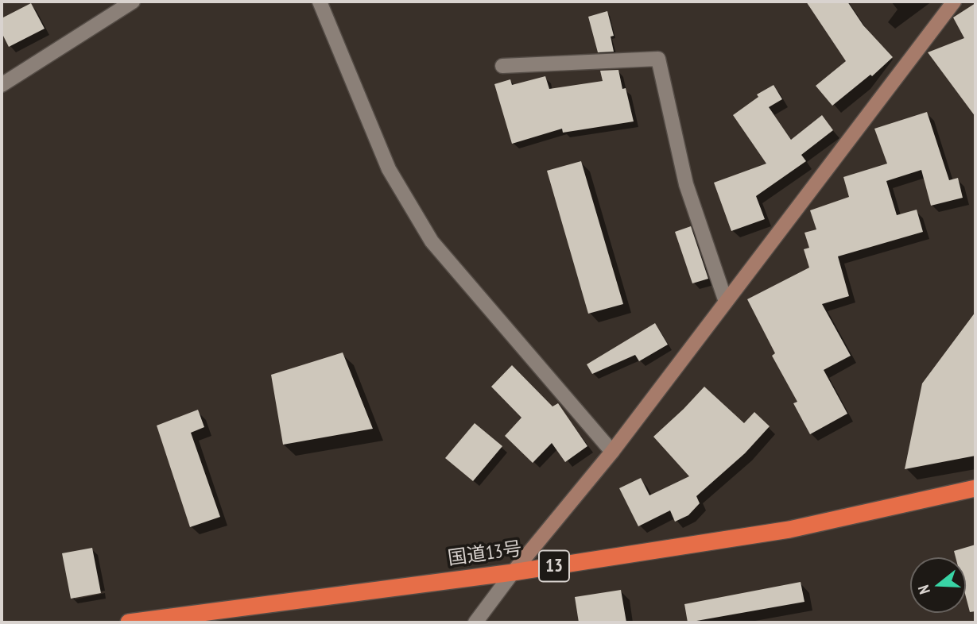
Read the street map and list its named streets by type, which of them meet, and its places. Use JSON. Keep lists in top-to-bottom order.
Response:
{
  "streets": {
    "highway": ["国道13号", "13"]
  },
  "north": "left"
}
